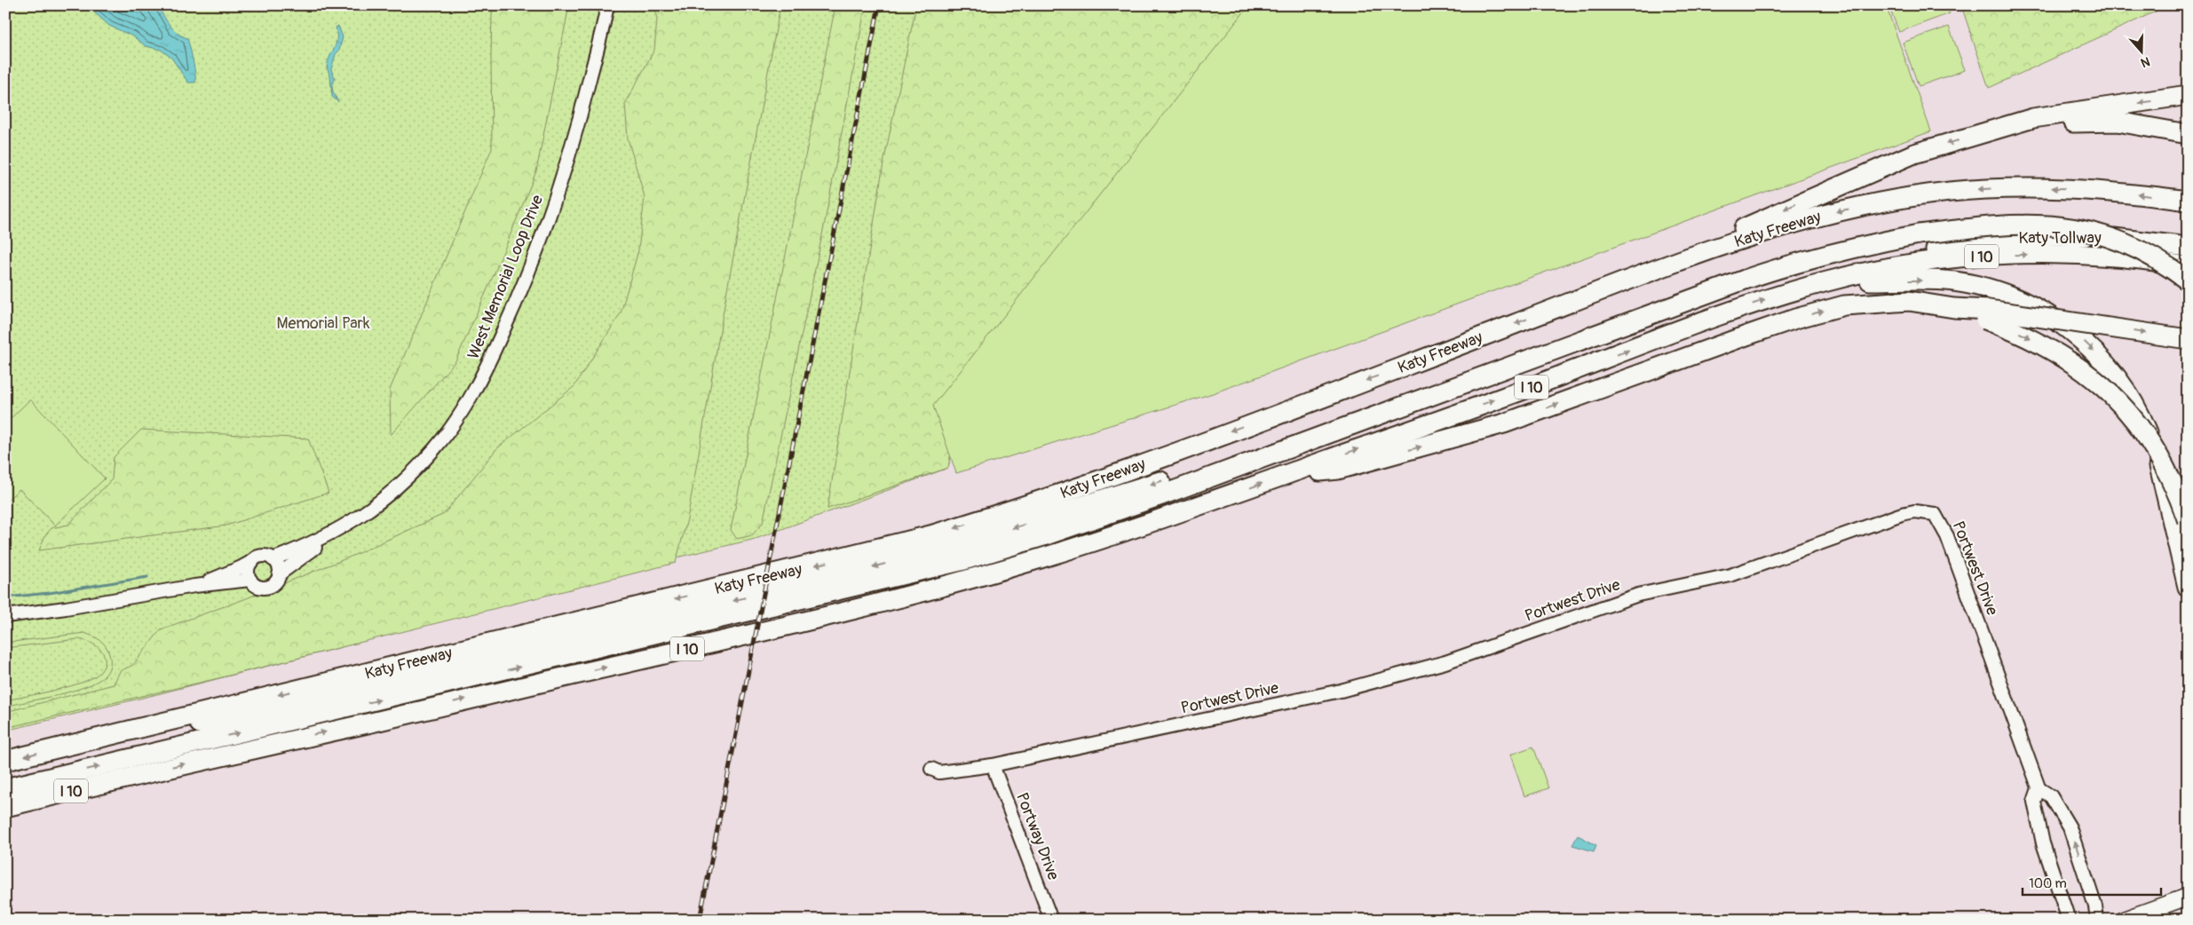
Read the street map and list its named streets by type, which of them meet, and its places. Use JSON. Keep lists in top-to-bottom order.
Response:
{
  "streets": {
    "highway": ["Katy Freeway", "Katy Tollway", "I 10"],
    "street": ["West Memorial Loop Drive", "Portwest Drive", "Portway Drive"]
  },
  "crossings": [
    ["Katy Tollway", "I 10"],
    ["Portwest Drive", "Portway Drive"]
  ],
  "parks": ["Memorial Park"],
  "scale_bar": "100 m",
  "north": "bottom"
}
